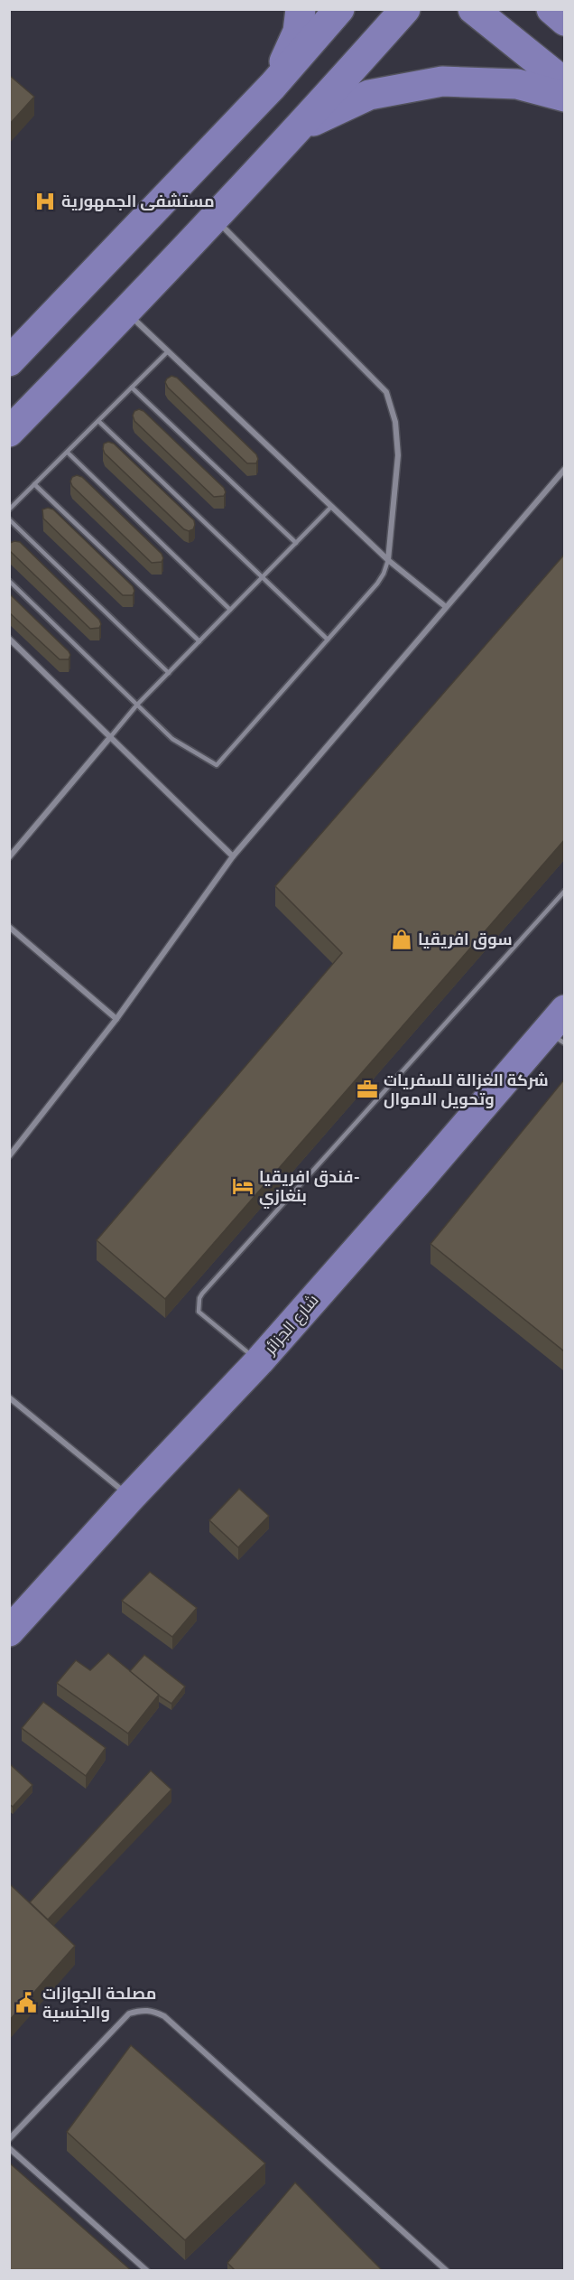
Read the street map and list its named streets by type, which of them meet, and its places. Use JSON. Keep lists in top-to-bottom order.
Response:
{
  "streets": {
    "main road": ["شارع الجزائر"]
  },
  "places": {
    "hospital": ["مستشفى الجمهورية"],
    "shop": ["سوق افريقيا"],
    "office": ["شركة الغزالة للسفريات وتحويل الاموال"],
    "hotel": ["فندق افريقيا- بنغازي"],
    "public building": ["مصلحة الجوازات والجنسية"]
  }
}
